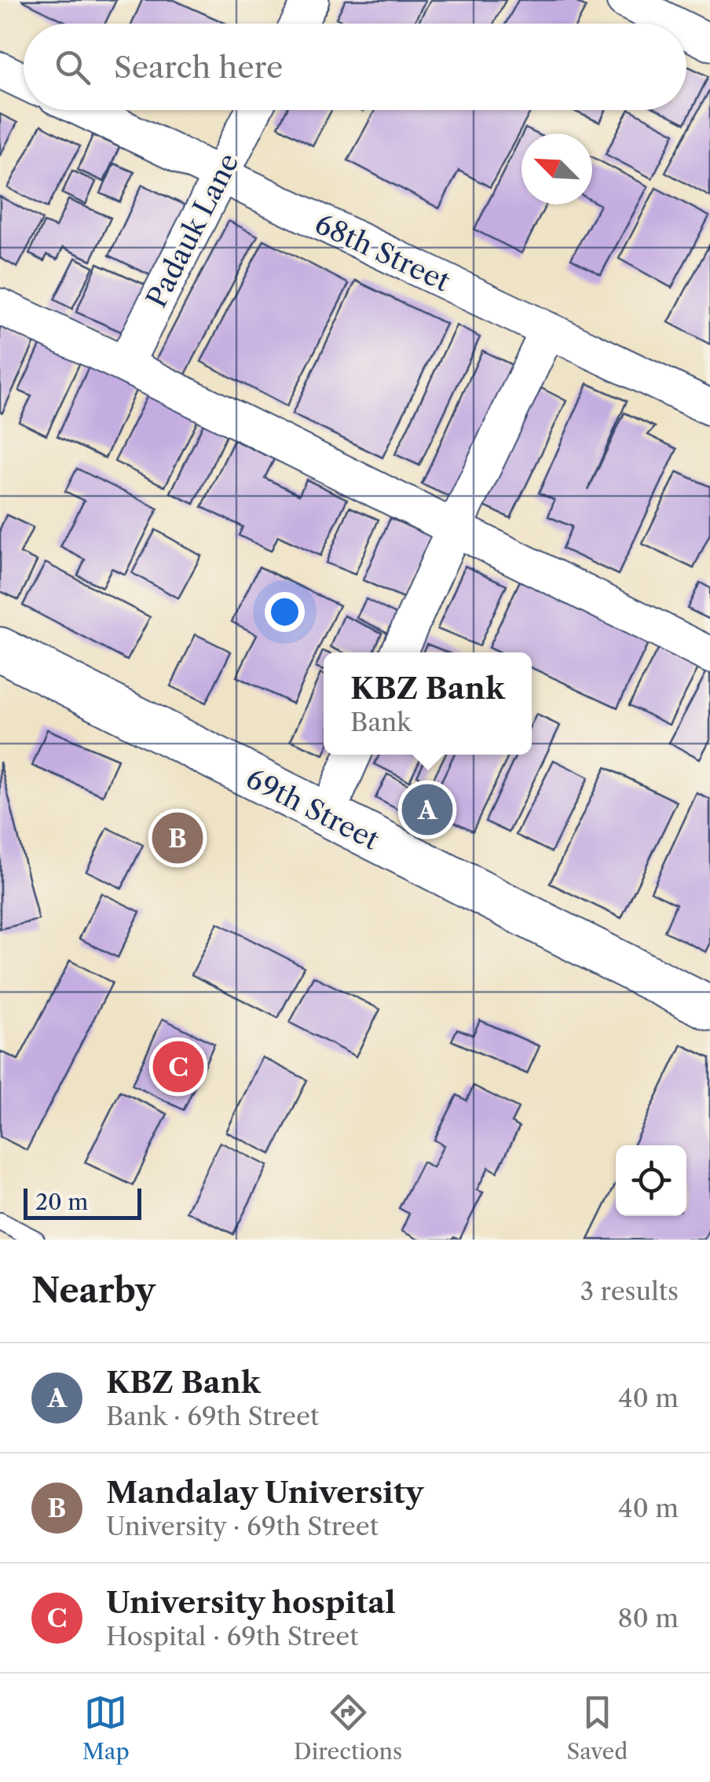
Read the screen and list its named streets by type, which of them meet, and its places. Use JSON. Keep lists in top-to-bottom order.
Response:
{
  "streets": {
    "main road": ["69th Street"],
    "street": ["Padauk Lane", "68th Street"]
  },
  "crossings": [
    ["Padauk Lane", "68th Street"]
  ],
  "scale_bar": "20 m",
  "north": "top left",
  "page": {
    "search": "Search here",
    "popup": ["KBZ Bank", "Bank"],
    "pins": ["A", "B", "C"],
    "scale": "20 m",
    "heading": ["Nearby", "3 results"],
    "list": [
      {
        "mark": "A",
        "name": "KBZ Bank",
        "note": "Bank · 69th Street",
        "value": "40 m"
      },
      {
        "mark": "B",
        "name": "Mandalay University",
        "note": "University · 69th Street",
        "value": "40 m"
      },
      {
        "mark": "C",
        "name": "University hospital",
        "note": "Hospital · 69th Street",
        "value": "80 m"
      }
    ],
    "nav": ["Map", "Directions", "Saved"]
  }
}
